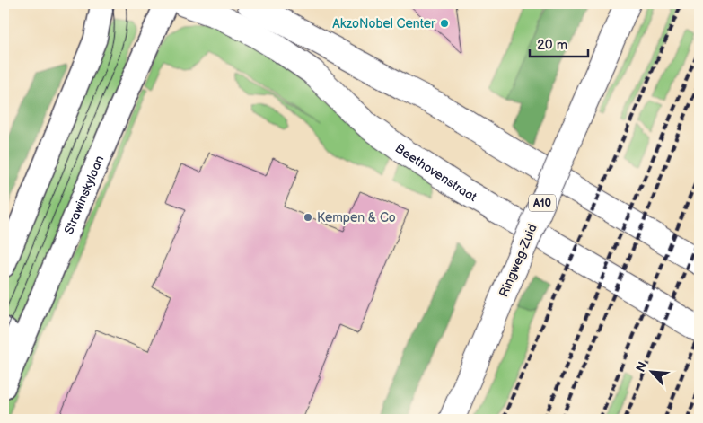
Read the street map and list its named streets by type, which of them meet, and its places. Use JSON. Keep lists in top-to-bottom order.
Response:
{
  "streets": {
    "main road": ["Beethovenstraat", "A10", "Ringweg-Zuid"],
    "street": ["Strawinskylaan"]
  },
  "places": ["AkzoNobel Center", "Kempen & Co"],
  "scale_bar": "20 m",
  "north": "top left"
}
